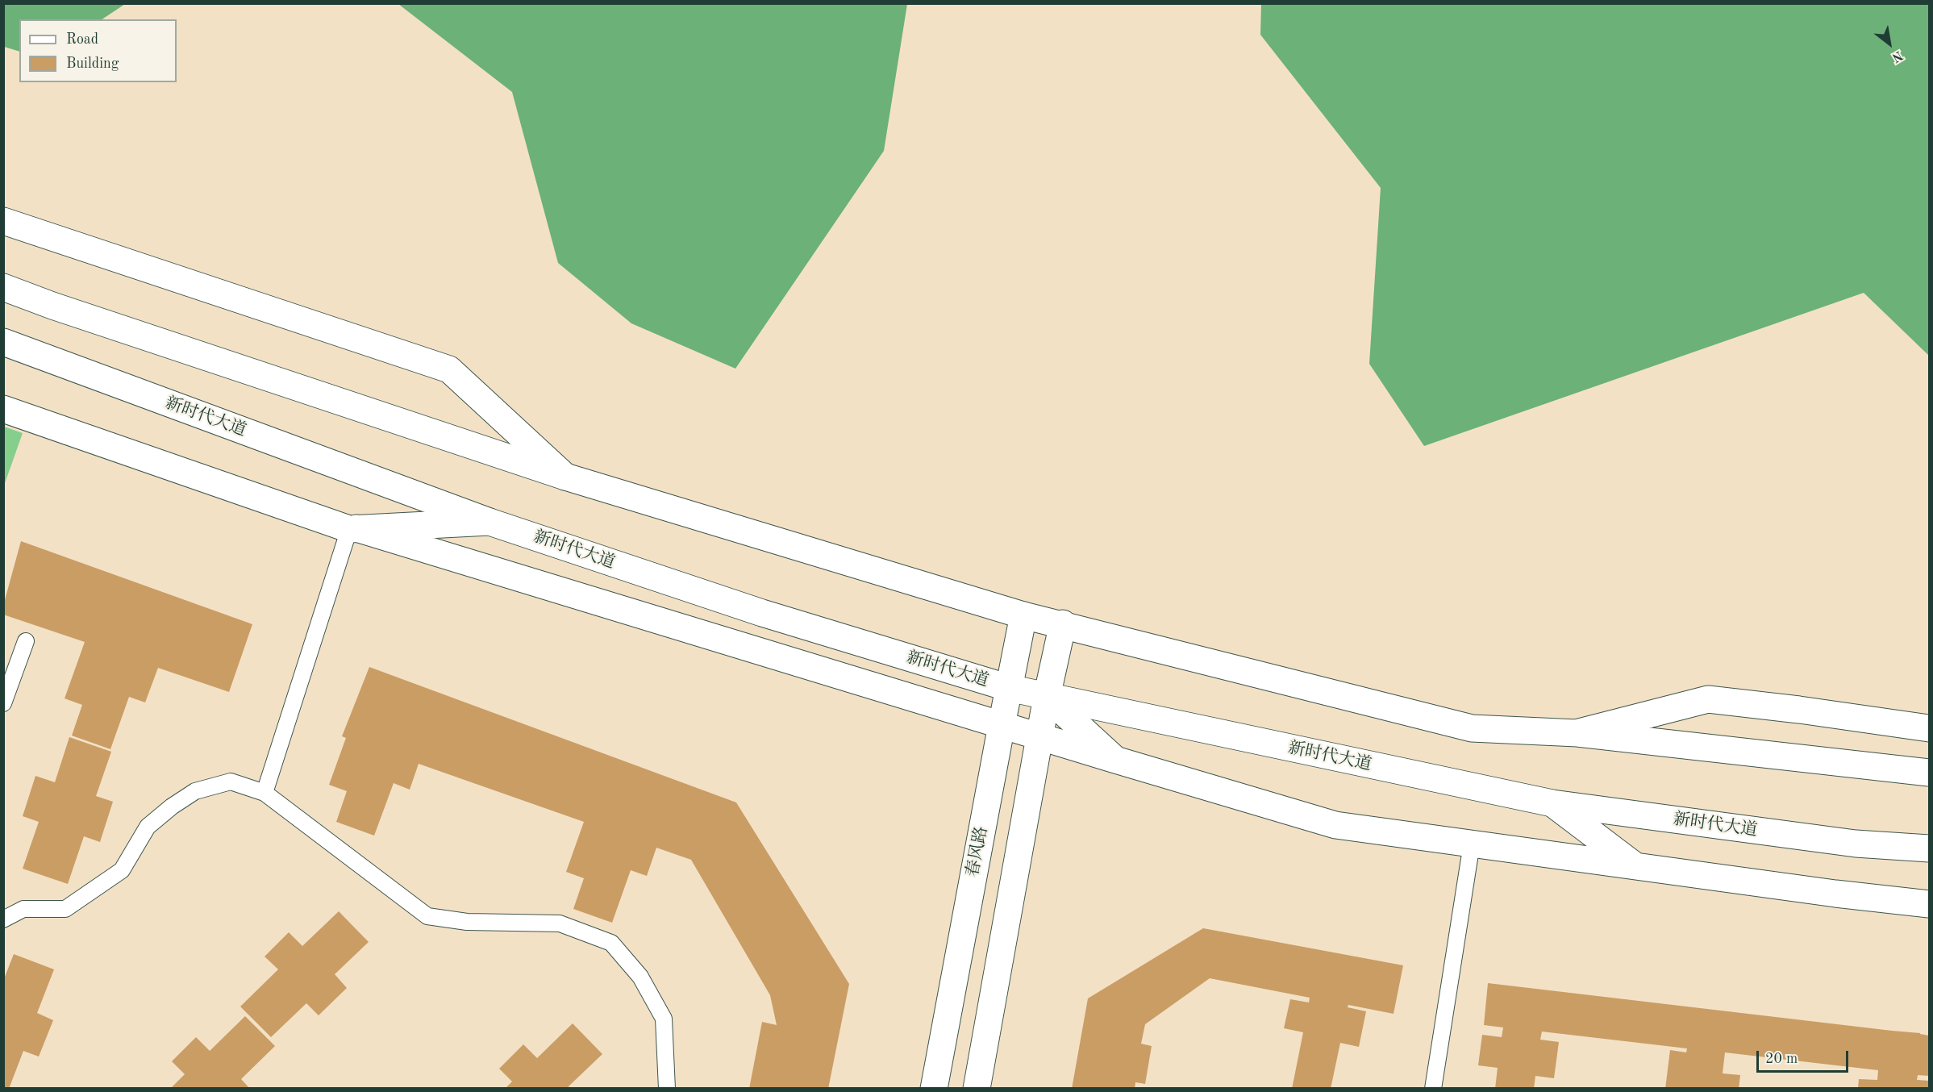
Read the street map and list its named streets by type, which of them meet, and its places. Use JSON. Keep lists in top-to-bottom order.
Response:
{
  "streets": {
    "main road": ["新时代大道", "春风路"]
  },
  "crossings": [
    ["新时代大道", "春风路"]
  ],
  "legend": ["Road", "Building"],
  "scale_bar": "20 m",
  "north": "bottom right"
}
